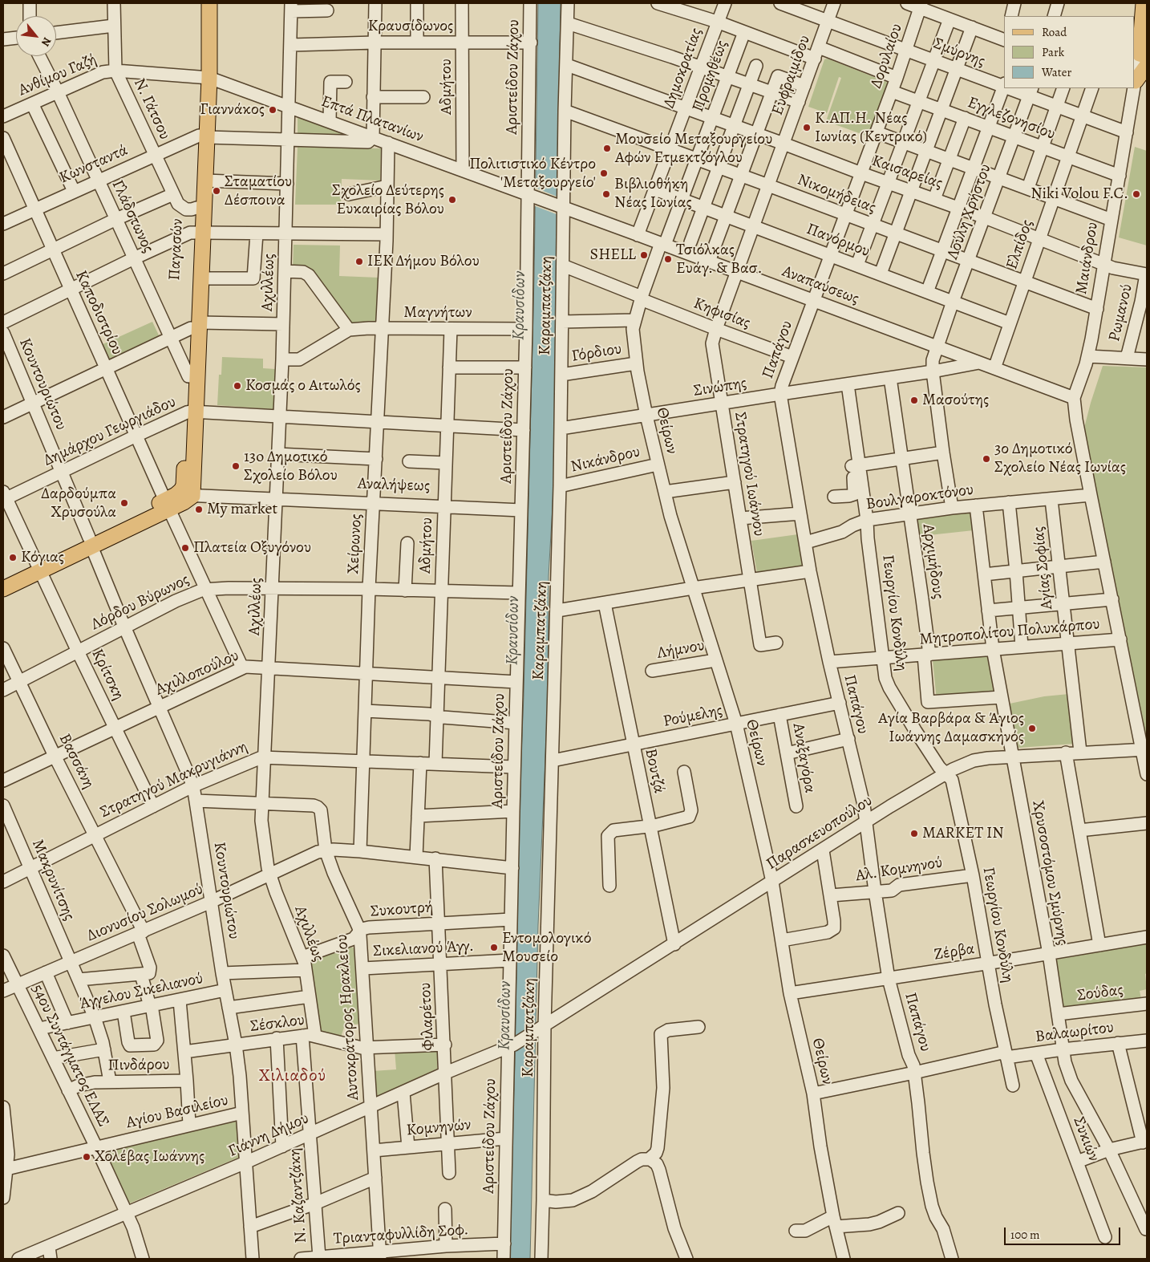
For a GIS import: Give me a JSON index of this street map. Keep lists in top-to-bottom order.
{
  "streets": {
    "main road": ["Παγασών"],
    "street": [
      "Κραυσίδωνος",
      "Σμύρνης",
      "Δορυλαίου",
      "Δημοκρατίας",
      "Ανθίμου Γαζή",
      "Ευφραιμίδου",
      "Προμηθέως",
      "Αριστείδου Ζάχου",
      "Αδμήτου",
      "Ν. Γάτσου",
      "Εγγλεζονησίου",
      "Επτά Πλατανίων",
      "Κωνσταντά",
      "Καισαρείας",
      "Νικομήδειας",
      "Λούλη Χρήστου",
      "Γλάδστωνος",
      "Πανόρμου",
      "Ελπίδος",
      "Μαιάνδρου",
      "Αχιλλέως",
      "Αναπαύσεως",
      "Καραμπατζάκη",
      "Καποδιστρίου",
      "Μαγνήτων",
      "Ρωμανού",
      "Κηφισίας",
      "Παπάγου",
      "Γόρδιου",
      "Κουντουριώτου",
      "Σινώπης",
      "Θείρων",
      "Δημάρχου Γεωργιάδου",
      "Νικάνδρου",
      "Στρατηγού Ιωάννου",
      "Αναλήψεως",
      "Βουλγαροκτόνου",
      "Χείρωνος",
      "Αρχιμήδους",
      "Αγίας Σοφίας",
      "Λόρδου Βύρωνος",
      "Γεωργίου Κονδύλη",
      "Μητροπολίτου Πολυκάρπου",
      "Λήμνου",
      "Αχιλλοπούλου",
      "Κρίτσκη",
      "Ρούμελης",
      "Αναξαγόρα",
      "Βασσάνη",
      "Βουτζά",
      "Στρατηγού Μακρυγιάννη",
      "Παρασκευοπούλου",
      "Αλ. Κομνηνού",
      "Χρυσοστόμου Σμύρνης",
      "Μακρυνίτσης",
      "Συκουτρή",
      "Διονυσίου Σολωμού",
      "Σικελιανού Άγγ.",
      "Ζέρβα",
      "Άγγελου Σικελιανού",
      "Σούδας",
      "Φιλαρέτου",
      "Αυτοκράτορος Ηρακλείου",
      "Σέσκλου",
      "Βαλαωρίτου",
      "54ου Συντάγματος ΕΛΑΣ",
      "Πινδάρου",
      "Αγίου Βασιλείου",
      "Κομνηνών",
      "Γιάννη Δήμου",
      "Συκιών",
      "Ν. Καζαντζάκη",
      "Τριανταφυλλίδη Σοφ."
    ]
  },
  "crossings": [
    ["Κραυσίδωνος", "Αριστείδου Ζάχου"],
    ["Κραυσίδωνος", "Αδμήτου"],
    ["Κραυσίδωνος", "Αχιλλέως"],
    ["Σμύρνης", "Δορυλαίου"],
    ["Σμύρνης", "Ευφραιμίδου"],
    ["Σμύρνης", "Λούλη Χρήστου"],
    ["Σμύρνης", "Ελπίδος"],
    ["Σμύρνης", "Μαιάνδρου"],
    ["Δορυλαίου", "Εγγλεζονησίου"],
    ["Δορυλαίου", "Καισαρείας"],
    ["Δορυλαίου", "Νικομήδειας"],
    ["Δορυλαίου", "Πανόρμου"],
    ["Δορυλαίου", "Αναπαύσεως"],
    ["Δορυλαίου", "Παπάγου"],
    ["Δημοκρατίας", "Καισαρείας"],
    ["Δημοκρατίας", "Νικομήδειας"],
    ["Δημοκρατίας", "Πανόρμου"],
    ["Δημοκρατίας", "Αναπαύσεως"],
    ["Ανθίμου Γαζή", "Ν. Γάτσου"],
    ["Ανθίμου Γαζή", "Επτά Πλατανίων"],
    ["Ανθίμου Γαζή", "Γλάδστωνος"],
    ["Ανθίμου Γαζή", "Παγασών"],
    ["Ευφραιμίδου", "Καισαρείας"],
    ["Ευφραιμίδου", "Νικομήδειας"],
    ["Ευφραιμίδου", "Πανόρμου"],
    ["Ευφραιμίδου", "Αναπαύσεως"],
    ["Ευφραιμίδου", "Στρατηγού Ιωάννου"],
    ["Προμηθέως", "Καισαρείας"],
    ["Προμηθέως", "Νικομήδειας"],
    ["Προμηθέως", "Πανόρμου"],
    ["Προμηθέως", "Αναπαύσεως"],
    ["Προμηθέως", "Θείρων"],
    ["Αριστείδου Ζάχου", "Επτά Πλατανίων"],
    ["Αριστείδου Ζάχου", "Αναπαύσεως"],
    ["Αριστείδου Ζάχου", "Μαγνήτων"],
    ["Αριστείδου Ζάχου", "Δημάρχου Γεωργιάδου"],
    ["Αριστείδου Ζάχου", "Αναλήψεως"],
    ["Αριστείδου Ζάχου", "Λόρδου Βύρωνος"],
    ["Αριστείδου Ζάχου", "Αχιλλοπούλου"],
    ["Αριστείδου Ζάχου", "Στρατηγού Μακρυγιάννη"],
    ["Αριστείδου Ζάχου", "Παρασκευοπούλου"],
    ["Αριστείδου Ζάχου", "Συκουτρή"],
    ["Αριστείδου Ζάχου", "Διονυσίου Σολωμού"],
    ["Αριστείδου Ζάχου", "Σικελιανού Άγγ."],
    ["Αριστείδου Ζάχου", "Κομνηνών"],
    ["Αριστείδου Ζάχου", "Γιάννη Δήμου"],
    ["Αριστείδου Ζάχου", "Τριανταφυλλίδη Σοφ."],
    ["Αδμήτου", "Επτά Πλατανίων"],
    ["Αδμήτου", "Μαγνήτων"],
    ["Αδμήτου", "Δημάρχου Γεωργιάδου"],
    ["Αδμήτου", "Αναλήψεως"],
    ["Αδμήτου", "Λόρδου Βύρωνος"],
    ["Αδμήτου", "Αχιλλοπούλου"],
    ["Αδμήτου", "Στρατηγού Μακρυγιάννη"],
    ["Ν. Γάτσου", "Κωνσταντά"],
    ["Ν. Γάτσου", "Παγασών"],
    ["Εγγλεζονησίου", "Λούλη Χρήστου"],
    ["Εγγλεζονησίου", "Ελπίδος"],
    ["Εγγλεζονησίου", "Μαιάνδρου"],
    ["Επτά Πλατανίων", "Κωνσταντά"],
    ["Επτά Πλατανίων", "Παγασών"],
    ["Επτά Πλατανίων", "Αχιλλέως"],
    ["Επτά Πλατανίων", "Αναπαύσεως"],
    ["Επτά Πλατανίων", "Χείρωνος"],
    ["Κωνσταντά", "Γλάδστωνος"],
    ["Κωνσταντά", "Παγασών"],
    ["Κωνσταντά", "Αχιλλέως"],
    ["Κωνσταντά", "Καποδιστρίου"],
    ["Καισαρείας", "Λούλη Χρήστου"],
    ["Καισαρείας", "Ελπίδος"],
    ["Καισαρείας", "Μαιάνδρου"],
    ["Καισαρείας", "Καραμπατζάκη"],
    ["Καισαρείας", "Ρωμανού"],
    ["Νικομήδειας", "Λούλη Χρήστου"],
    ["Νικομήδειας", "Ελπίδος"],
    ["Νικομήδειας", "Μαιάνδρου"],
    ["Νικομήδειας", "Καραμπατζάκη"],
    ["Λούλη Χρήστου", "Πανόρμου"],
    ["Λούλη Χρήστου", "Αναπαύσεως"],
    ["Γλάδστωνος", "Παγασών"],
    ["Πανόρμου", "Ελπίδος"],
    ["Ελπίδος", "Αναπαύσεως"],
    ["Παγασών", "Καποδιστρίου"],
    ["Παγασών", "Δημάρχου Γεωργιάδου"],
    ["Παγασών", "Αναλήψεως"],
    ["Μαιάνδρου", "Αναπαύσεως"],
    ["Αχιλλέως", "Δημάρχου Γεωργιάδου"],
    ["Αχιλλέως", "Αναλήψεως"],
    ["Αχιλλέως", "Λόρδου Βύρωνος"],
    ["Αχιλλέως", "Αχιλλοπούλου"],
    ["Αχιλλέως", "Στρατηγού Μακρυγιάννη"],
    ["Αχιλλέως", "Συκουτρή"],
    ["Αχιλλέως", "Διονυσίου Σολωμού"],
    ["Αχιλλέως", "Άγγελου Σικελιανού"],
    ["Αχιλλέως", "Αυτοκράτορος Ηρακλείου"],
    ["Αχιλλέως", "Σέσκλου"],
    ["Αναπαύσεως", "Καραμπατζάκη"],
    ["Αναπαύσεως", "Παπάγου"],
    ["Αναπαύσεως", "Σινώπης"],
    ["Αναπαύσεως", "Θείρων"],
    ["Αναπαύσεως", "Στρατηγού Ιωάννου"],
    ["Καραμπατζάκη", "Κηφισίας"],
    ["Καραμπατζάκη", "Γόρδιου"],
    ["Καραμπατζάκη", "Σινώπης"],
    ["Καραμπατζάκη", "Νικάνδρου"],
    ["Καραμπατζάκη", "Ρούμελης"],
    ["Καραμπατζάκη", "Παρασκευοπούλου"],
    ["Καποδιστρίου", "Δημάρχου Γεωργιάδου"],
    ["Καποδιστρίου", "Λόρδου Βύρωνος"],
    ["Καποδιστρίου", "Αχιλλοπούλου"],
    ["Μαγνήτων", "Χείρωνος"],
    ["Κηφισίας", "Παπάγου"],
    ["Κηφισίας", "Θείρων"],
    ["Κηφισίας", "Στρατηγού Ιωάννου"],
    ["Παπάγου", "Σινώπης"],
    ["Παπάγου", "Βουλγαροκτόνου"],
    ["Παπάγου", "Μητροπολίτου Πολυκάρπου"],
    ["Παπάγου", "Ρούμελης"],
    ["Παπάγου", "Παρασκευοπούλου"],
    ["Παπάγου", "Αλ. Κομνηνού"],
    ["Παπάγου", "Ζέρβα"],
    ["Παπάγου", "Βαλαωρίτου"],
    ["Γόρδιου", "Θείρων"],
    ["Κουντουριώτου", "Δημάρχου Γεωργιάδου"],
    ["Κουντουριώτου", "Λόρδου Βύρωνος"],
    ["Κουντουριώτου", "Αχιλλοπούλου"],
    ["Κουντουριώτου", "Στρατηγού Μακρυγιάννη"],
    ["Κουντουριώτου", "Διονυσίου Σολωμού"],
    ["Κουντουριώτου", "Άγγελου Σικελιανού"],
    ["Κουντουριώτου", "Αυτοκράτορος Ηρακλείου"],
    ["Κουντουριώτου", "Σέσκλου"],
    ["Κουντουριώτου", "Αγίου Βασιλείου"],
    ["Κουντουριώτου", "Γιάννη Δήμου"],
    ["Σινώπης", "Θείρων"],
    ["Σινώπης", "Στρατηγού Ιωάννου"],
    ["Σινώπης", "Αρχιμήδους"],
    ["Σινώπης", "Γεωργίου Κονδύλη"],
    ["Θείρων", "Νικάνδρου"],
    ["Θείρων", "Λήμνου"],
    ["Θείρων", "Ρούμελης"],
    ["Θείρων", "Παρασκευοπούλου"],
    ["Θείρων", "Ζέρβα"],
    ["Θείρων", "Βαλαωρίτου"],
    ["Δημάρχου Γεωργιάδου", "Χείρωνος"],
    ["Δημάρχου Γεωργιάδου", "Κρίτσκη"],
    ["Αναλήψεως", "Χείρωνος"],
    ["Βουλγαροκτόνου", "Αρχιμήδους"],
    ["Βουλγαροκτόνου", "Αγίας Σοφίας"],
    ["Βουλγαροκτόνου", "Γεωργίου Κονδύλη"],
    ["Βουλγαροκτόνου", "Χρυσοστόμου Σμύρνης"],
    ["Χείρωνος", "Λόρδου Βύρωνος"],
    ["Χείρωνος", "Αχιλλοπούλου"],
    ["Χείρωνος", "Στρατηγού Μακρυγιάννη"],
    ["Χείρωνος", "Διονυσίου Σολωμού"],
    ["Αρχιμήδους", "Μητροπολίτου Πολυκάρπου"],
    ["Αρχιμήδους", "Χρυσοστόμου Σμύρνης"],
    ["Αγίας Σοφίας", "Μητροπολίτου Πολυκάρπου"],
    ["Αγίας Σοφίας", "Παρασκευοπούλου"],
    ["Λόρδου Βύρωνος", "Κρίτσκη"],
    ["Λόρδου Βύρωνος", "Βασσάνη"],
    ["Γεωργίου Κονδύλη", "Μητροπολίτου Πολυκάρπου"],
    ["Γεωργίου Κονδύλη", "Παρασκευοπούλου"],
    ["Γεωργίου Κονδύλη", "Αλ. Κομνηνού"],
    ["Γεωργίου Κονδύλη", "Ζέρβα"],
    ["Γεωργίου Κονδύλη", "Βαλαωρίτου"],
    ["Μητροπολίτου Πολυκάρπου", "Χρυσοστόμου Σμύρνης"],
    ["Αχιλλοπούλου", "Κρίτσκη"],
    ["Αχιλλοπούλου", "Βασσάνη"],
    ["Κρίτσκη", "Στρατηγού Μακρυγιάννη"],
    ["Ρούμελης", "Αναξαγόρα"],
    ["Ρούμελης", "Βουτζά"],
    ["Βασσάνη", "Στρατηγού Μακρυγιάννη"],
    ["Βασσάνη", "Διονυσίου Σολωμού"],
    ["Βουτζά", "Παρασκευοπούλου"],
    ["Στρατηγού Μακρυγιάννη", "Μακρυνίτσης"],
    ["Παρασκευοπούλου", "Χρυσοστόμου Σμύρνης"],
    ["Παρασκευοπούλου", "Γιάννη Δήμου"],
    ["Χρυσοστόμου Σμύρνης", "Ζέρβα"],
    ["Χρυσοστόμου Σμύρνης", "Σούδας"],
    ["Χρυσοστόμου Σμύρνης", "Βαλαωρίτου"],
    ["Μακρυνίτσης", "Διονυσίου Σολωμού"],
    ["Μακρυνίτσης", "Άγγελου Σικελιανού"],
    ["Μακρυνίτσης", "Πινδάρου"],
    ["Συκουτρή", "Φιλαρέτου"],
    ["Συκουτρή", "Αυτοκράτορος Ηρακλείου"],
    ["Διονυσίου Σολωμού", "Φιλαρέτου"],
    ["Διονυσίου Σολωμού", "Αυτοκράτορος Ηρακλείου"],
    ["Διονυσίου Σολωμού", "54ου Συντάγματος ΕΛΑΣ"],
    ["Σικελιανού Άγγ.", "Φιλαρέτου"],
    ["Σικελιανού Άγγ.", "Αυτοκράτορος Ηρακλείου"],
    ["Άγγελου Σικελιανού", "54ου Συντάγματος ΕΛΑΣ"],
    ["Φιλαρέτου", "Σέσκλου"],
    ["Φιλαρέτου", "Κομνηνών"],
    ["Φιλαρέτου", "Γιάννη Δήμου"],
    ["Αυτοκράτορος Ηρακλείου", "Σέσκλου"],
    ["Αυτοκράτορος Ηρακλείου", "Κομνηνών"],
    ["Αυτοκράτορος Ηρακλείου", "Γιάννη Δήμου"],
    ["Αυτοκράτορος Ηρακλείου", "Τριανταφυλλίδη Σοφ."],
    ["Σέσκλου", "Ν. Καζαντζάκη"],
    ["Βαλαωρίτου", "Συκιών"],
    ["54ου Συντάγματος ΕΛΑΣ", "Πινδάρου"],
    ["54ου Συντάγματος ΕΛΑΣ", "Αγίου Βασιλείου"],
    ["54ου Συντάγματος ΕΛΑΣ", "Γιάννη Δήμου"],
    ["Γιάννη Δήμου", "Ν. Καζαντζάκη"],
    ["Ν. Καζαντζάκη", "Τριανταφυλλίδη Σοφ."]
  ],
  "districts": ["Χιλιαδού"],
  "water": ["Κραυσίδων"],
  "places": [
    "Γιαννάκος",
    "Κ.ΑΠ.Η. Νέας Ιωνίας (Κεντρικό)",
    "Μουσείο Μεταξουργείου Αφών Ετμεκτζόγλου",
    "Πολιτιστικό Κέντρο 'Μεταξουργείο'",
    "Σταματίου Δέσποινα",
    "Βιβλιοθήκη Νέας Ιωνίας",
    "Niki Volou F.C.",
    "Σχολείο Δεύτερης Ευκαιρίας Βόλου",
    "SHELL",
    "Τσιόλκας Ευάγ. & Βασ.",
    "ΙΕΚ Δήμου Βόλου",
    "Κοσμάς ο Αιτωλός",
    "Μασούτης",
    "3ο Δημοτικό Σχολείο Νέας Ιωνίας",
    "13o Δημοτικό Σχολείο Βόλου",
    "Δαρδούμπα Χρυσούλα",
    "My market",
    "Πλατεία Οξυγόνου",
    "Κόγιας",
    "Αγία Βαρβάρα & Άγιος Ιωάννης Δαμασκηνός",
    "MARKET IN",
    "Εντομολογικό Mουσείο",
    "Χολέβας Ιωάννης"
  ],
  "legend": ["Road", "Park", "Water"],
  "scale_bar": "100 m",
  "north": "bottom right"
}
